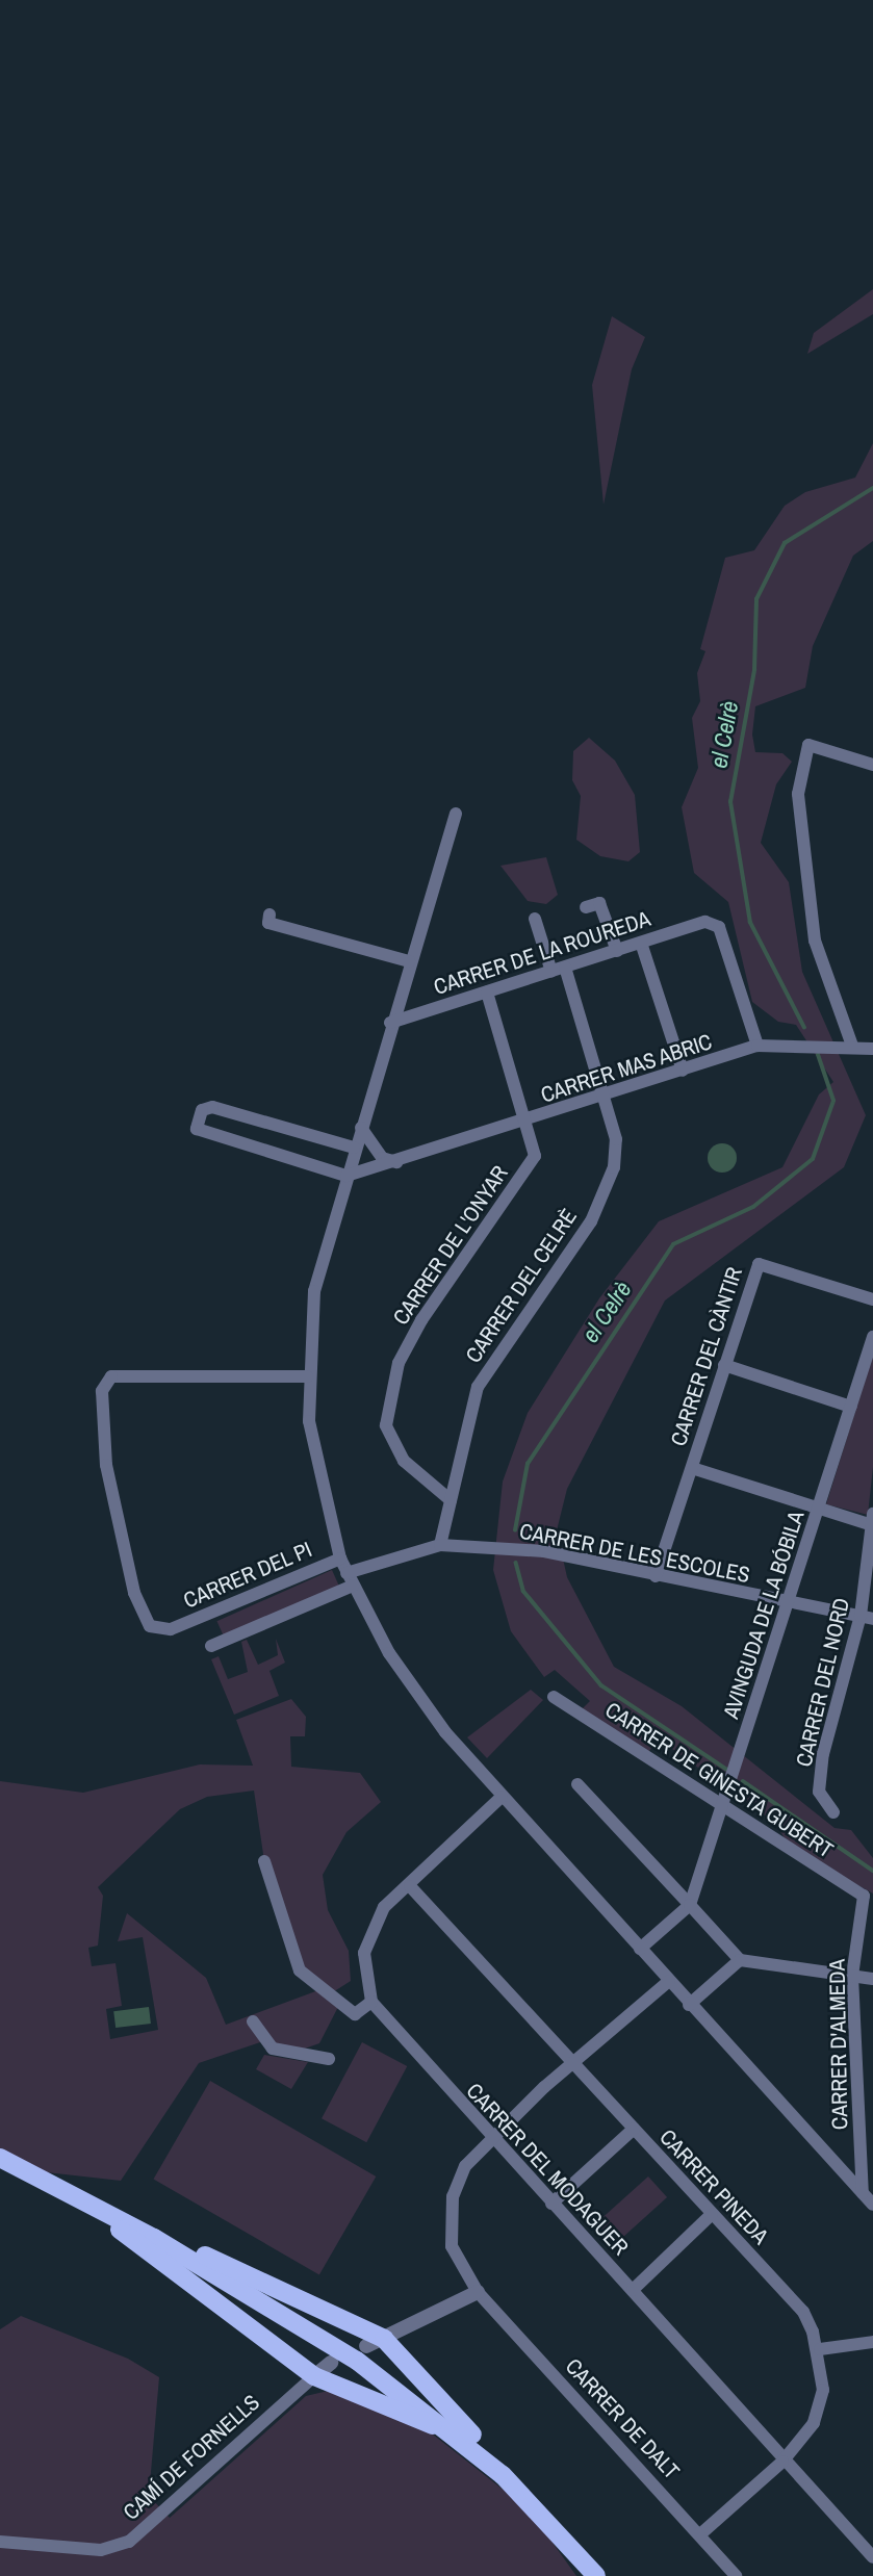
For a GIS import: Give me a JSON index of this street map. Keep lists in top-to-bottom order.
{
  "streets": {
    "street": [
      "CARRER DE LA ROUREDA",
      "CARRER MAS ABRIC",
      "CARRER DE L'ONYAR",
      "CARRER DEL CELRÈ",
      "CARRER DEL CÀNTIR",
      "CARRER DE LES ESCOLES",
      "CARRER DEL PI",
      "AVINGUDA DE LA BÓBILA",
      "CARRER DEL NORD",
      "CARRER DE GINESTA GUBERT",
      "CARRER D'ALMEDA",
      "CARRER DEL MODAGUER",
      "CARRER PINEDA",
      "CARRER DE DALT",
      "CAMÍ DE FORNELLS"
    ]
  },
  "crossings": [
    ["CARRER DE LA ROUREDA", "CARRER MAS ABRIC"],
    ["CARRER DE LA ROUREDA", "CARRER DE L'ONYAR"],
    ["CARRER DE LA ROUREDA", "CARRER DEL CELRÈ"],
    ["CARRER MAS ABRIC", "CARRER DE L'ONYAR"],
    ["CARRER MAS ABRIC", "CARRER DEL CELRÈ"],
    ["CARRER DE L'ONYAR", "CARRER DEL CELRÈ"],
    ["CARRER DEL CELRÈ", "CARRER DE LES ESCOLES"],
    ["CARRER DEL CÀNTIR", "CARRER DE LES ESCOLES"],
    ["CARRER DE LES ESCOLES", "AVINGUDA DE LA BÓBILA"],
    ["CARRER DE LES ESCOLES", "CARRER DEL NORD"],
    ["AVINGUDA DE LA BÓBILA", "CARRER DE GINESTA GUBERT"],
    ["CARRER DE GINESTA GUBERT", "CARRER D'ALMEDA"],
    ["CARRER DEL MODAGUER", "CARRER PINEDA"],
    ["CARRER DEL MODAGUER", "CARRER DE DALT"],
    ["CARRER PINEDA", "CARRER DE DALT"]
  ],
  "water": ["el Celrè"]
}
